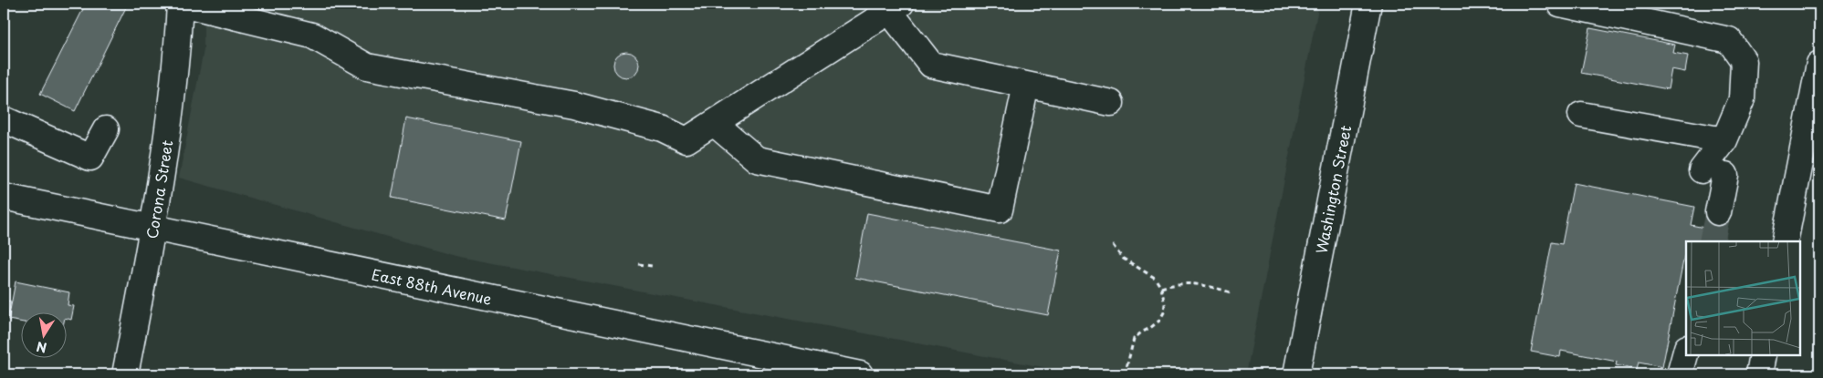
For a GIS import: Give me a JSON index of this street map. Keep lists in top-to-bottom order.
{
  "streets": {
    "main road": ["Corona Street", "Washington Street", "East 88th Avenue"]
  },
  "crossings": [
    ["Corona Street", "East 88th Avenue"]
  ],
  "north": "bottom"
}
